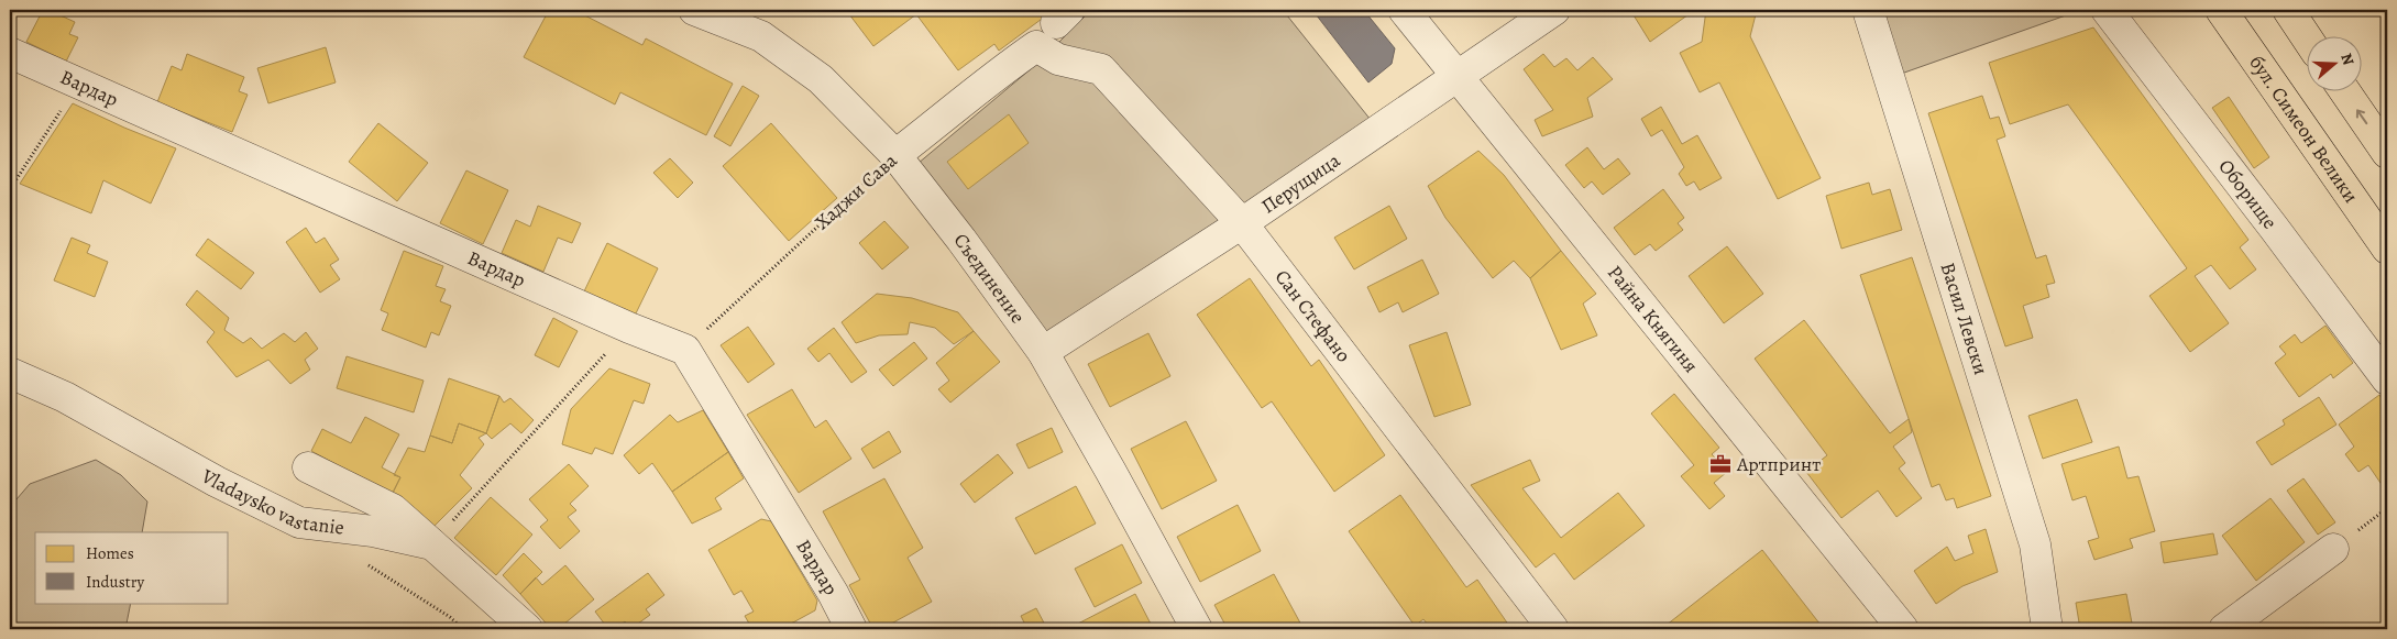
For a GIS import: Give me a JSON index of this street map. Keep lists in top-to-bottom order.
{
  "streets": {
    "main road": ["бул. Симеон Велики"],
    "street": [
      "Вардар",
      "Перущица",
      "Хаджи Сава",
      "Оборище",
      "Съединение",
      "Сан Стефано",
      "Васил Левски",
      "Райна Княгиня",
      "Vladaysko vastanie"
    ]
  },
  "crossings": [
    ["Вардар", "Хаджи Сава"],
    ["Перущица", "Съединение"],
    ["Перущица", "Сан Стефано"],
    ["Перущица", "Райна Княгиня"],
    ["Хаджи Сава", "Съединение"],
    ["Хаджи Сава", "Сан Стефано"]
  ],
  "places": {
    "office": ["Артпринт"]
  },
  "legend": ["Homes", "Industry"],
  "north": "right"
}
